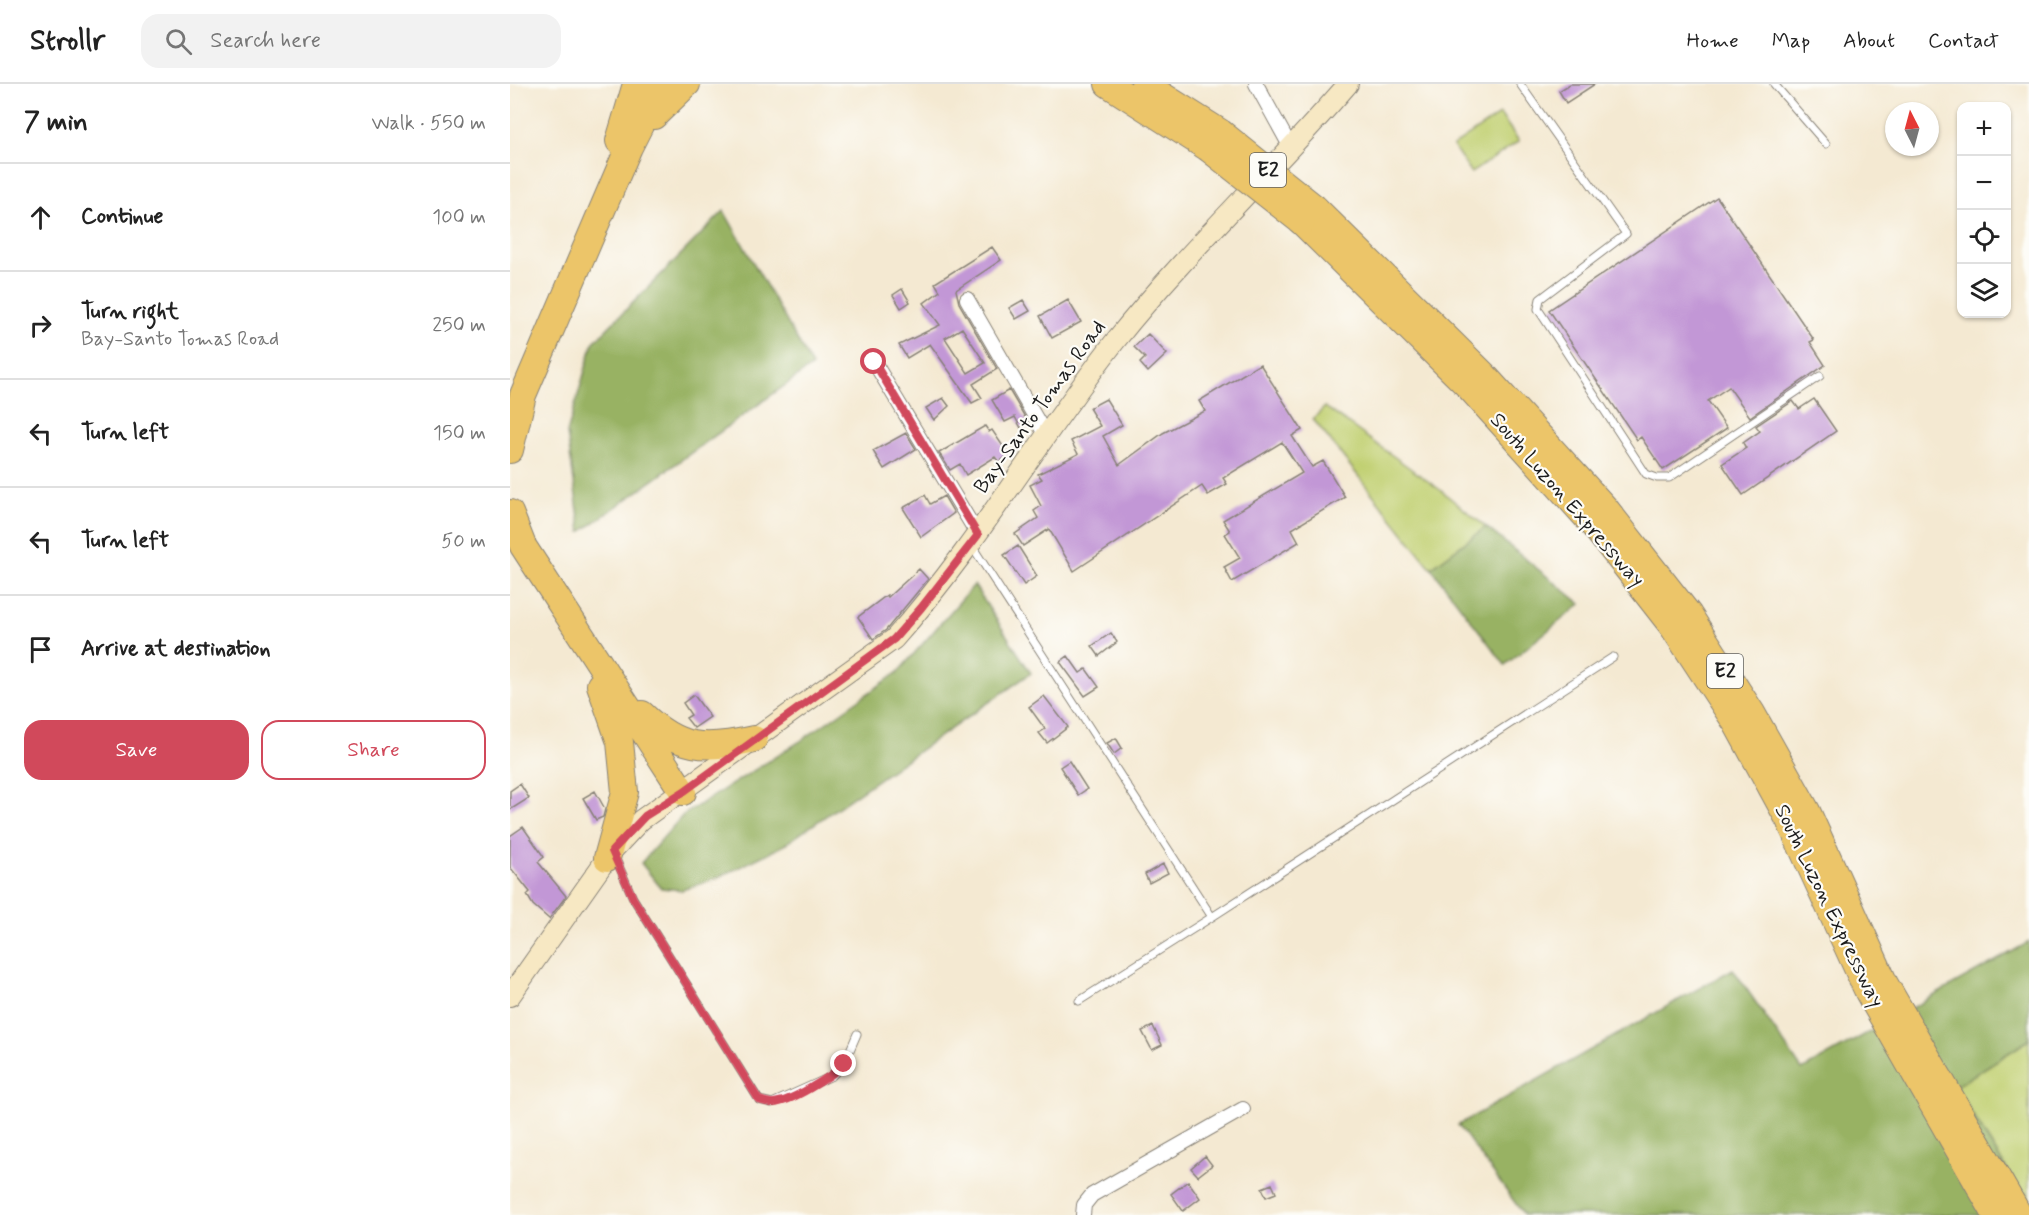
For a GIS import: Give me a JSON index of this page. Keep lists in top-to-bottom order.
{
  "streets": {
    "highway": ["E2", "South Luzon Expressway"],
    "main road": ["Bay-Santo Tomas Road"]
  },
  "north": "top",
  "page": {
    "header": "Strollr",
    "search": "Search here",
    "nav": [
      "Home",
      "Map",
      "About",
      "Contact"
    ],
    "heading": ["7 min", "Walk · 550 m"],
    "map_buttons": ["+", "−"],
    "list": [
      ["Continue", "100 m"],
      ["Turn right", "Bay-Santo Tomas Road", "250 m"],
      ["Turn left", "150 m"],
      ["Turn left", "50 m"],
      "Arrive at destination"
    ],
    "buttons": ["Save", "Share"]
  }
}
